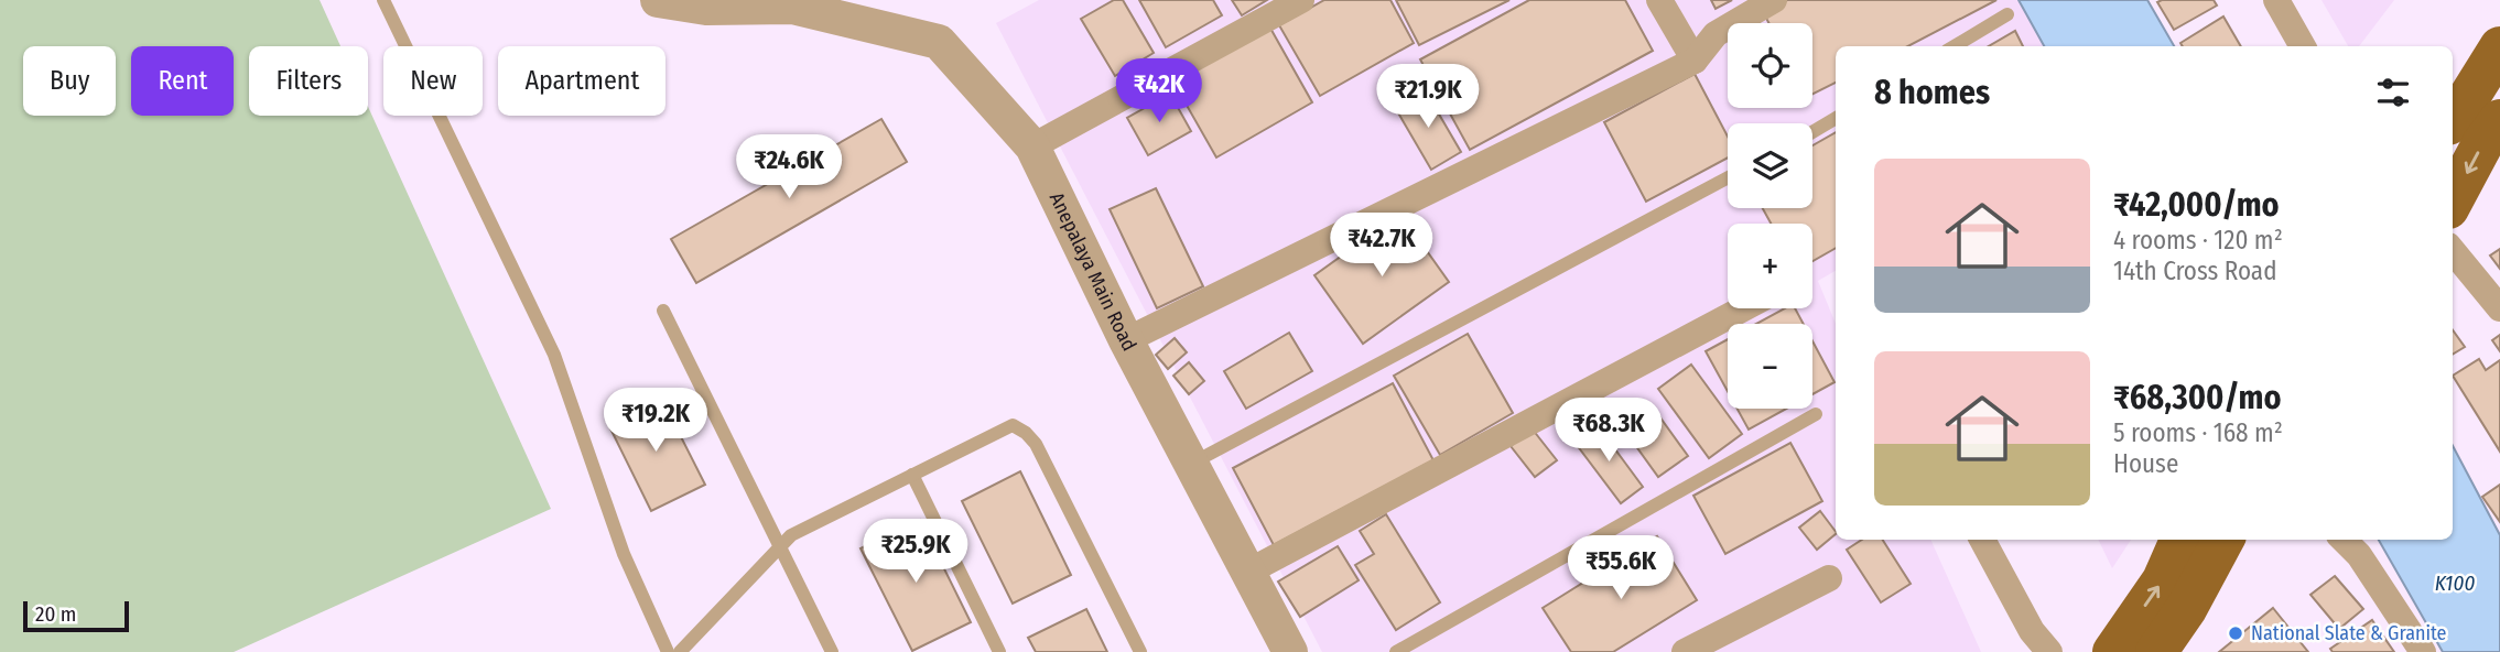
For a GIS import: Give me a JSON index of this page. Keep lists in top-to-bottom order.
{
  "streets": {
    "street": ["Anepalaya Main Road"]
  },
  "water": ["K100"],
  "places": ["National Slate & Granite"],
  "scale_bar": "20 m",
  "page": {
    "map_buttons": ["+", "−"],
    "chip": [
      "Buy",
      "Rent",
      "Filters",
      "New",
      "Apartment"
    ],
    "heading": "8 homes",
    "price": [
      "₹42K",
      "₹21.9K",
      "₹24.6K",
      "₹42.7K",
      "₹19.2K",
      "₹68.3K",
      "₹25.9K",
      "₹55.6K"
    ],
    "list": [
      {
        "name": "₹42,000/mo",
        "note": "4 rooms · 120 m² · 14th Cross Road"
      },
      {
        "name": "₹68,300/mo",
        "note": "5 rooms · 168 m² · House"
      }
    ],
    "scale": "20 m"
  }
}
